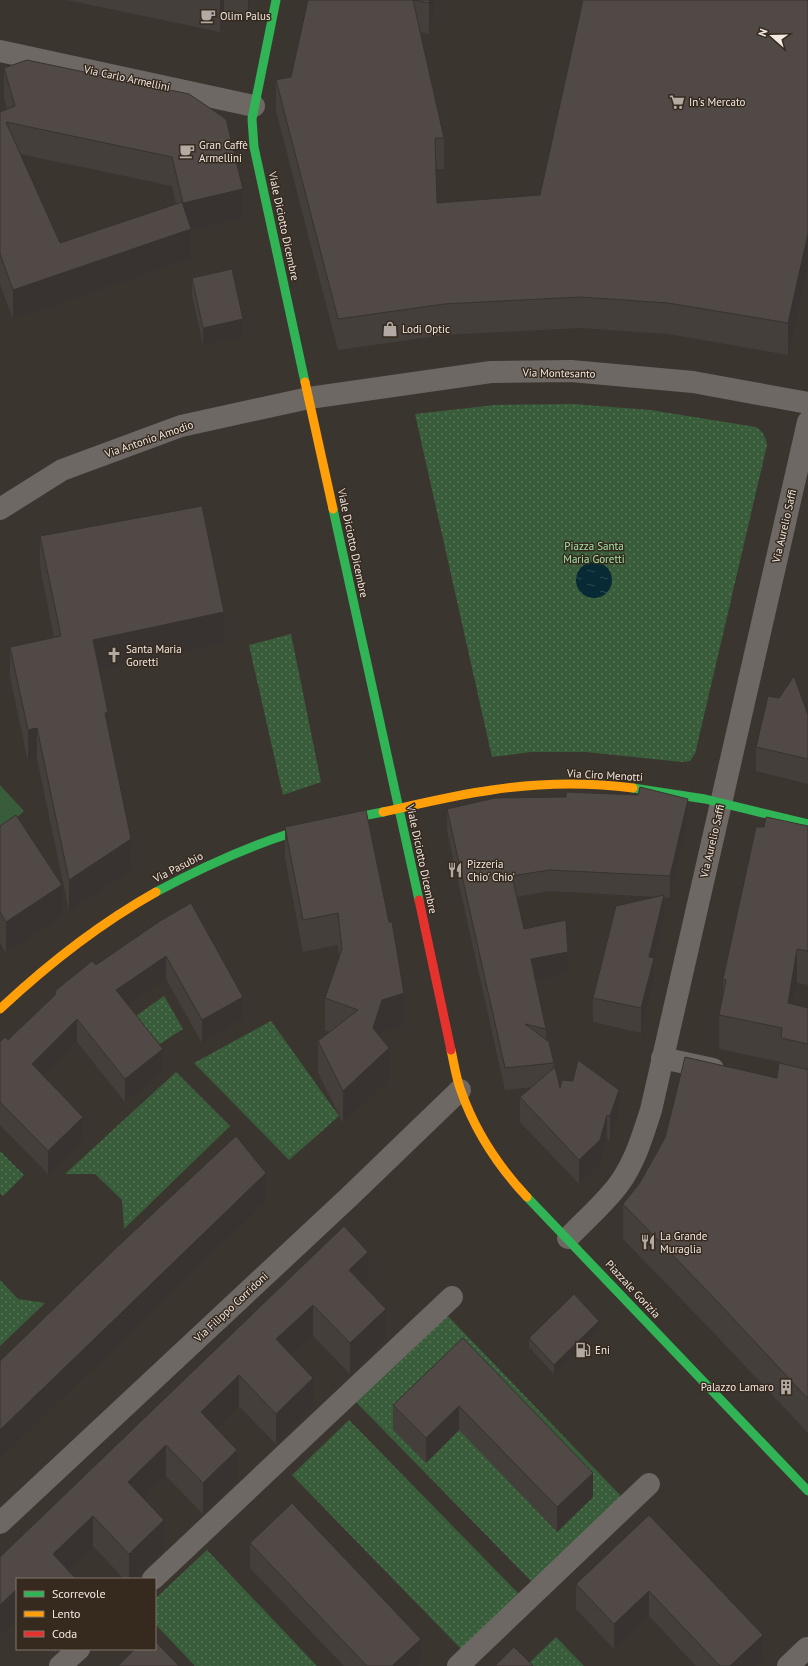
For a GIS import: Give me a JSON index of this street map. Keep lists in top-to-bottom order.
{
  "streets": {
    "main road": [
      "Viale Diciotto Dicembre",
      "Via Ciro Menotti",
      "Via Pasubio",
      "Piazzale Gorizia"
    ],
    "street": [
      "Via Carlo Armellini",
      "Via Montesanto",
      "Via Antonio Amodio",
      "Via Aurelio Saffi",
      "Via Filippo Corridoni"
    ]
  },
  "crossings": [
    ["Via Carlo Armellini", "Viale Diciotto Dicembre"],
    ["Viale Diciotto Dicembre", "Via Montesanto"],
    ["Viale Diciotto Dicembre", "Via Antonio Amodio"],
    ["Viale Diciotto Dicembre", "Via Ciro Menotti"],
    ["Viale Diciotto Dicembre", "Via Pasubio"],
    ["Viale Diciotto Dicembre", "Piazzale Gorizia"],
    ["Viale Diciotto Dicembre", "Via Filippo Corridoni"],
    ["Via Montesanto", "Via Antonio Amodio"],
    ["Via Aurelio Saffi", "Via Ciro Menotti"],
    ["Via Aurelio Saffi", "Piazzale Gorizia"],
    ["Via Ciro Menotti", "Via Pasubio"],
    ["Piazzale Gorizia", "Via Filippo Corridoni"]
  ],
  "parks": ["Piazza Santa Maria Goretti"],
  "places": {
    "cafe": ["Olim Palus", "Gran Caffè Armellini"],
    "supermarket": ["In's Mercato"],
    "shop": ["Lodi Optic"],
    "church": ["Santa Maria Goretti"],
    "restaurant": ["Pizzeria Chio' Chio'", "La Grande Muraglia"],
    "fuel station": ["Eni"],
    "building": ["Palazzo Lamaro"]
  },
  "legend": ["Scorrevole", "Lento", "Coda"],
  "north": "left"
}
